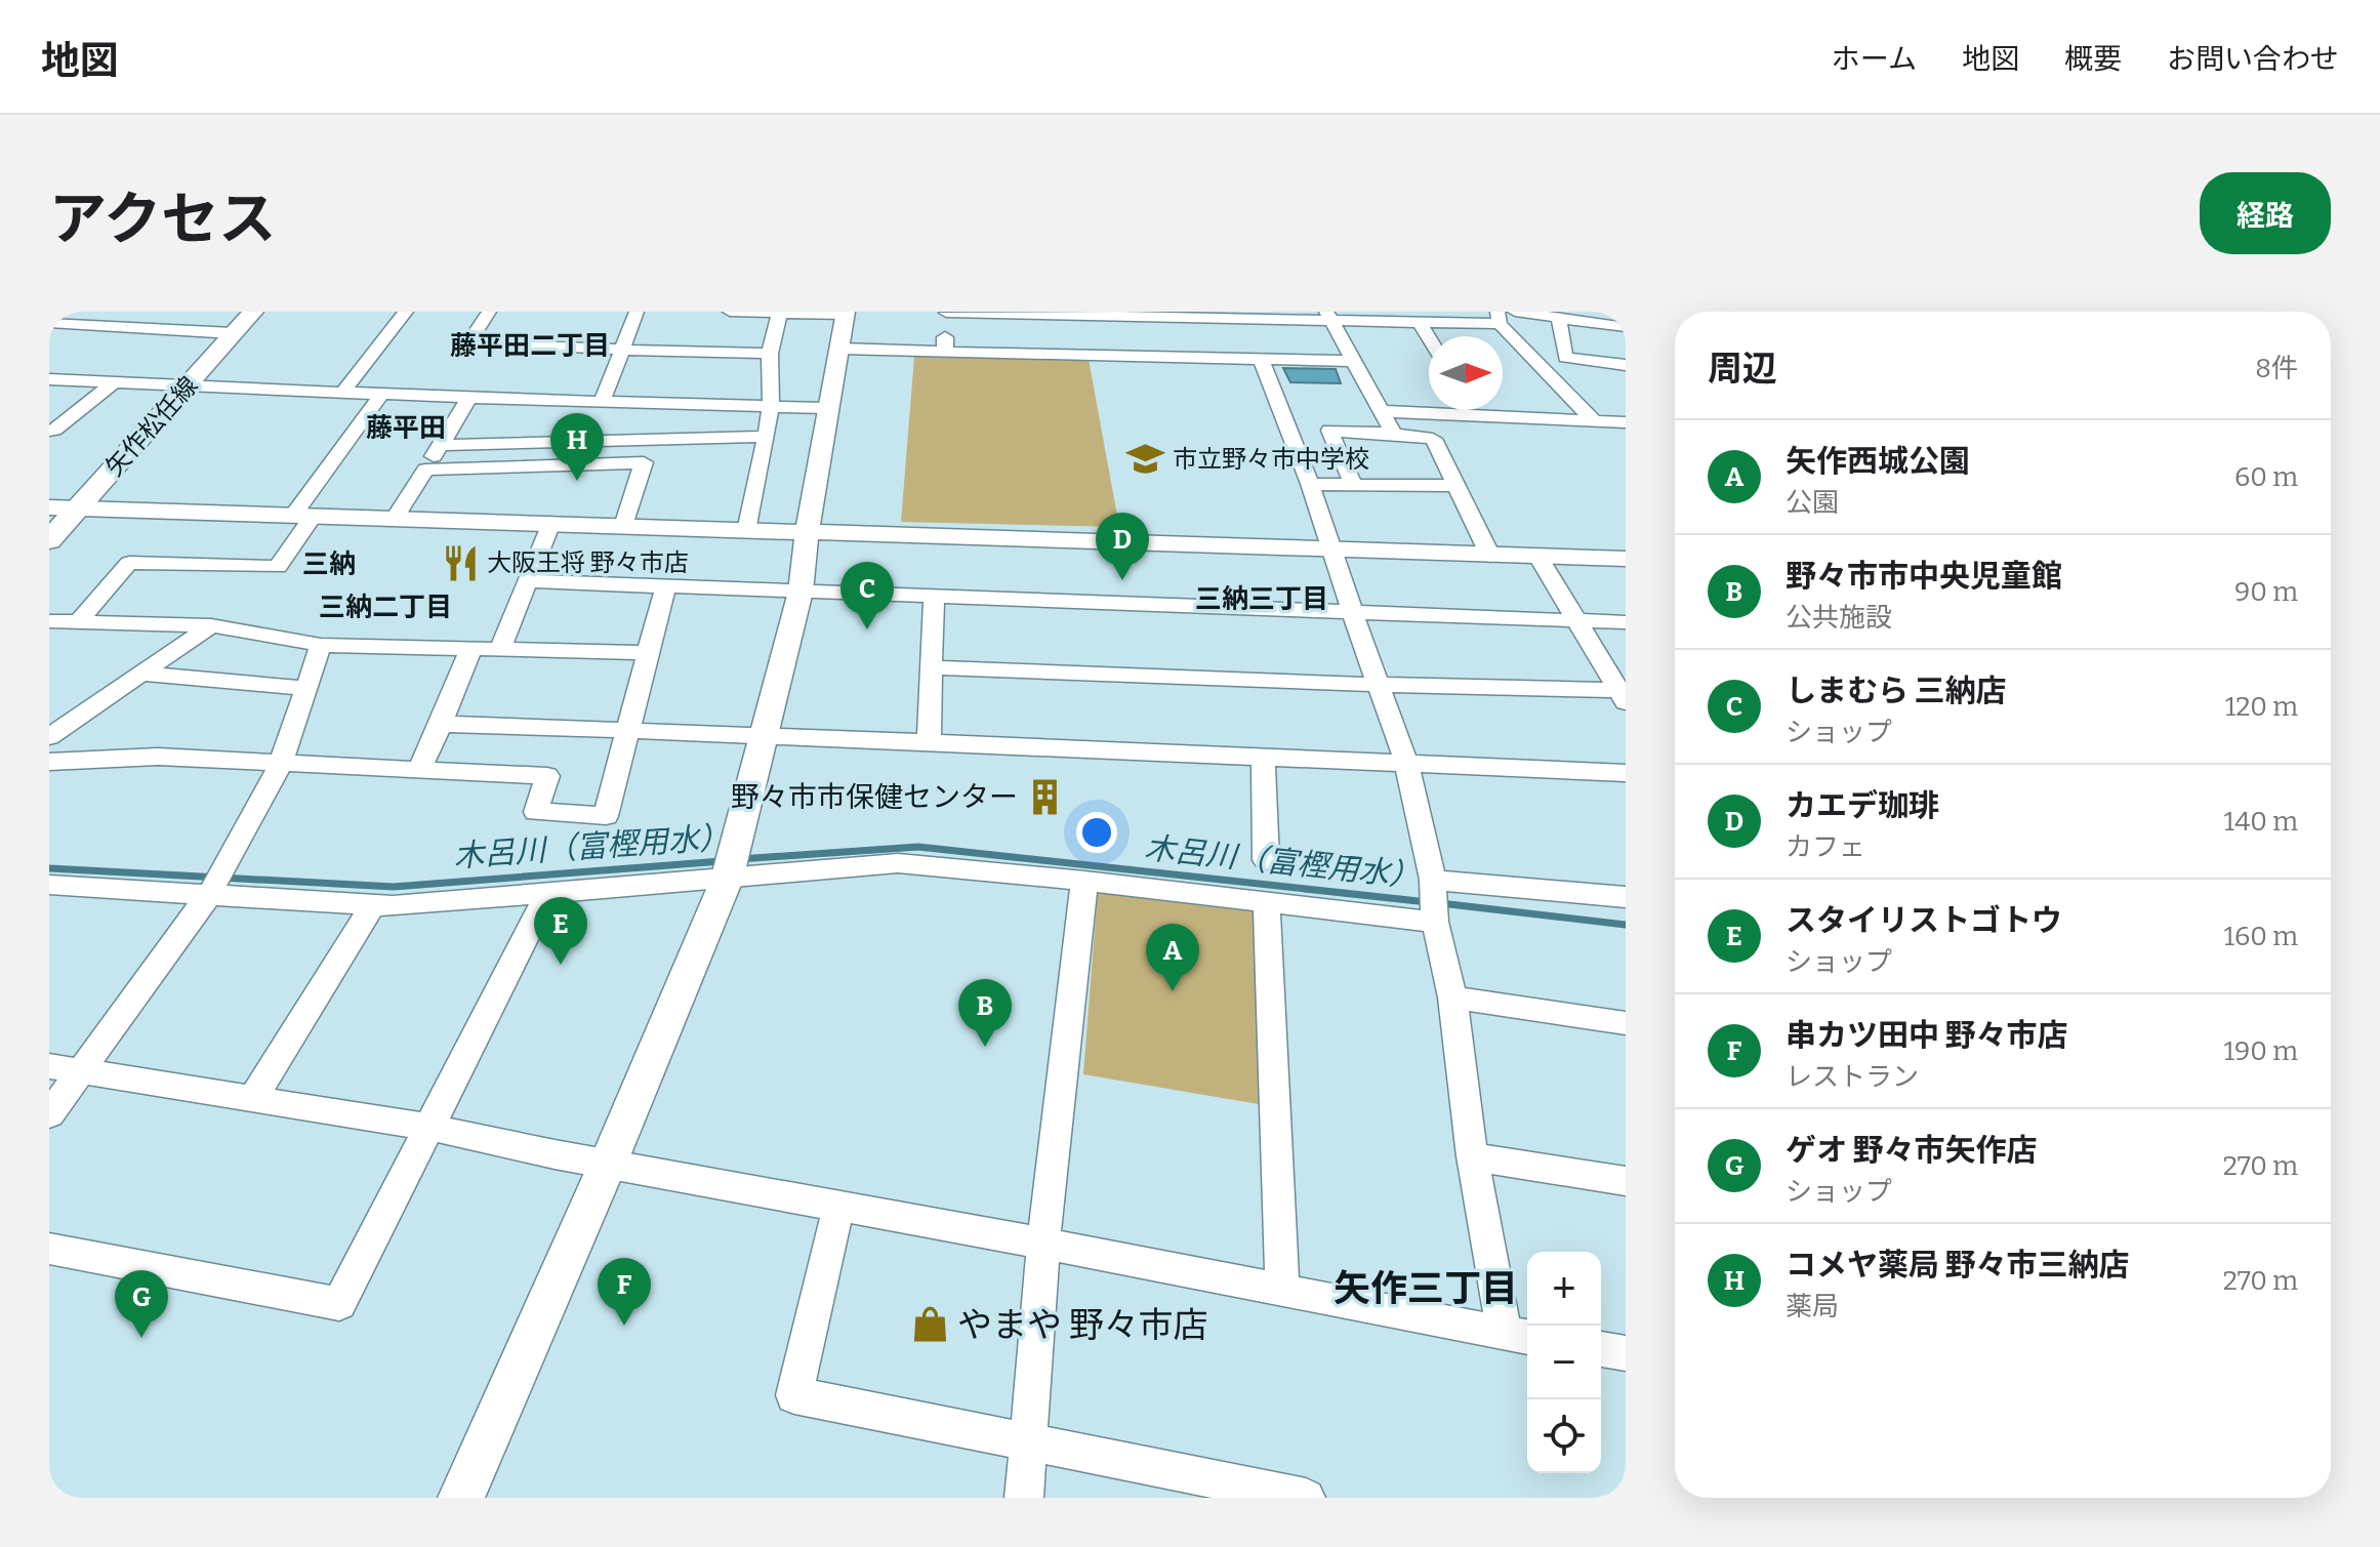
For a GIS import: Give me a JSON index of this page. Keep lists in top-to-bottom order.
{
  "streets": {
    "main road": ["矢作松任線"]
  },
  "districts": [
    "藤平田二丁目",
    "藤平田",
    "三納",
    "三納三丁目",
    "三納二丁目",
    "矢作三丁目"
  ],
  "water": ["木呂川（富樫用水）"],
  "places": {
    "school or university": ["市立野々市中学校"],
    "restaurant": ["大阪王将 野々市店"],
    "building": ["野々市市保健センター"],
    "shop": ["やまや 野々市店"]
  },
  "north": "right",
  "page": {
    "header": "地図",
    "nav": [
      "ホーム",
      "地図",
      "概要",
      "お問い合わせ"
    ],
    "title": "アクセス",
    "buttons": "経路",
    "heading": ["周辺", "8件"],
    "pins": [
      "H",
      "D",
      "C",
      "E",
      "A",
      "B",
      "F",
      "G"
    ],
    "list": [
      {
        "mark": "A",
        "name": "矢作西城公園",
        "note": "公園",
        "value": "60 m"
      },
      {
        "mark": "B",
        "name": "野々市市中央児童館",
        "note": "公共施設",
        "value": "90 m"
      },
      {
        "mark": "C",
        "name": "しまむら 三納店",
        "note": "ショップ",
        "value": "120 m"
      },
      {
        "mark": "D",
        "name": "カエデ珈琲",
        "note": "カフェ",
        "value": "140 m"
      },
      {
        "mark": "E",
        "name": "スタイリストゴトウ",
        "note": "ショップ",
        "value": "160 m"
      },
      {
        "mark": "F",
        "name": "串カツ田中 野々市店",
        "note": "レストラン",
        "value": "190 m"
      },
      {
        "mark": "G",
        "name": "ゲオ 野々市矢作店",
        "note": "ショップ",
        "value": "270 m"
      },
      {
        "mark": "H",
        "name": "コメヤ薬局 野々市三納店",
        "note": "薬局",
        "value": "270 m"
      }
    ],
    "map_buttons": ["+", "−"]
  }
}
